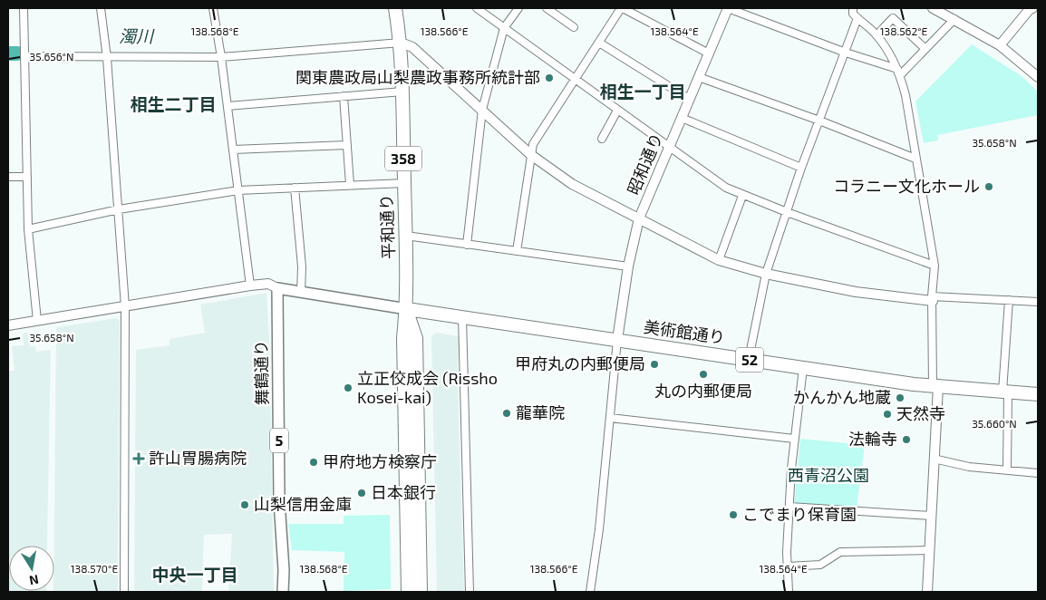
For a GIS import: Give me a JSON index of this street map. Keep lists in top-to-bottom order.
{
  "streets": {
    "highway": [
      "358",
      "平和通り",
      "美術館通り",
      "52"
    ],
    "main road": ["舞鶴通り", "5"],
    "street": ["昭和通り"]
  },
  "crossings": [
    ["昭和通り", "美術館通り"],
    ["平和通り", "美術館通り"]
  ],
  "districts": ["相生一丁目", "相生二丁目", "中央一丁目"],
  "water": ["濁川"],
  "parks": ["西青沼公園"],
  "places": {
    "other": [
      "関東農政局山梨農政事務所統計部",
      "コラニー文化ホール",
      "甲府丸の内郵便局",
      "丸の内郵便局",
      "立正佼成会 (Rissho Kosei-kai)",
      "かんかん地蔵",
      "龍華院",
      "天然寺",
      "法輪寺",
      "甲府地方検察庁",
      "日本銀行",
      "山梨信用金庫",
      "こでまり保育園"
    ],
    "health": ["許山胃腸病院"]
  },
  "north": "bottom",
  "coordinates": [
    "138.568°E",
    "138.566°E",
    "138.564°E",
    "138.562°E",
    "35.656°N",
    "35.658°N",
    "35.660°N",
    "138.570°E"
  ]
}
